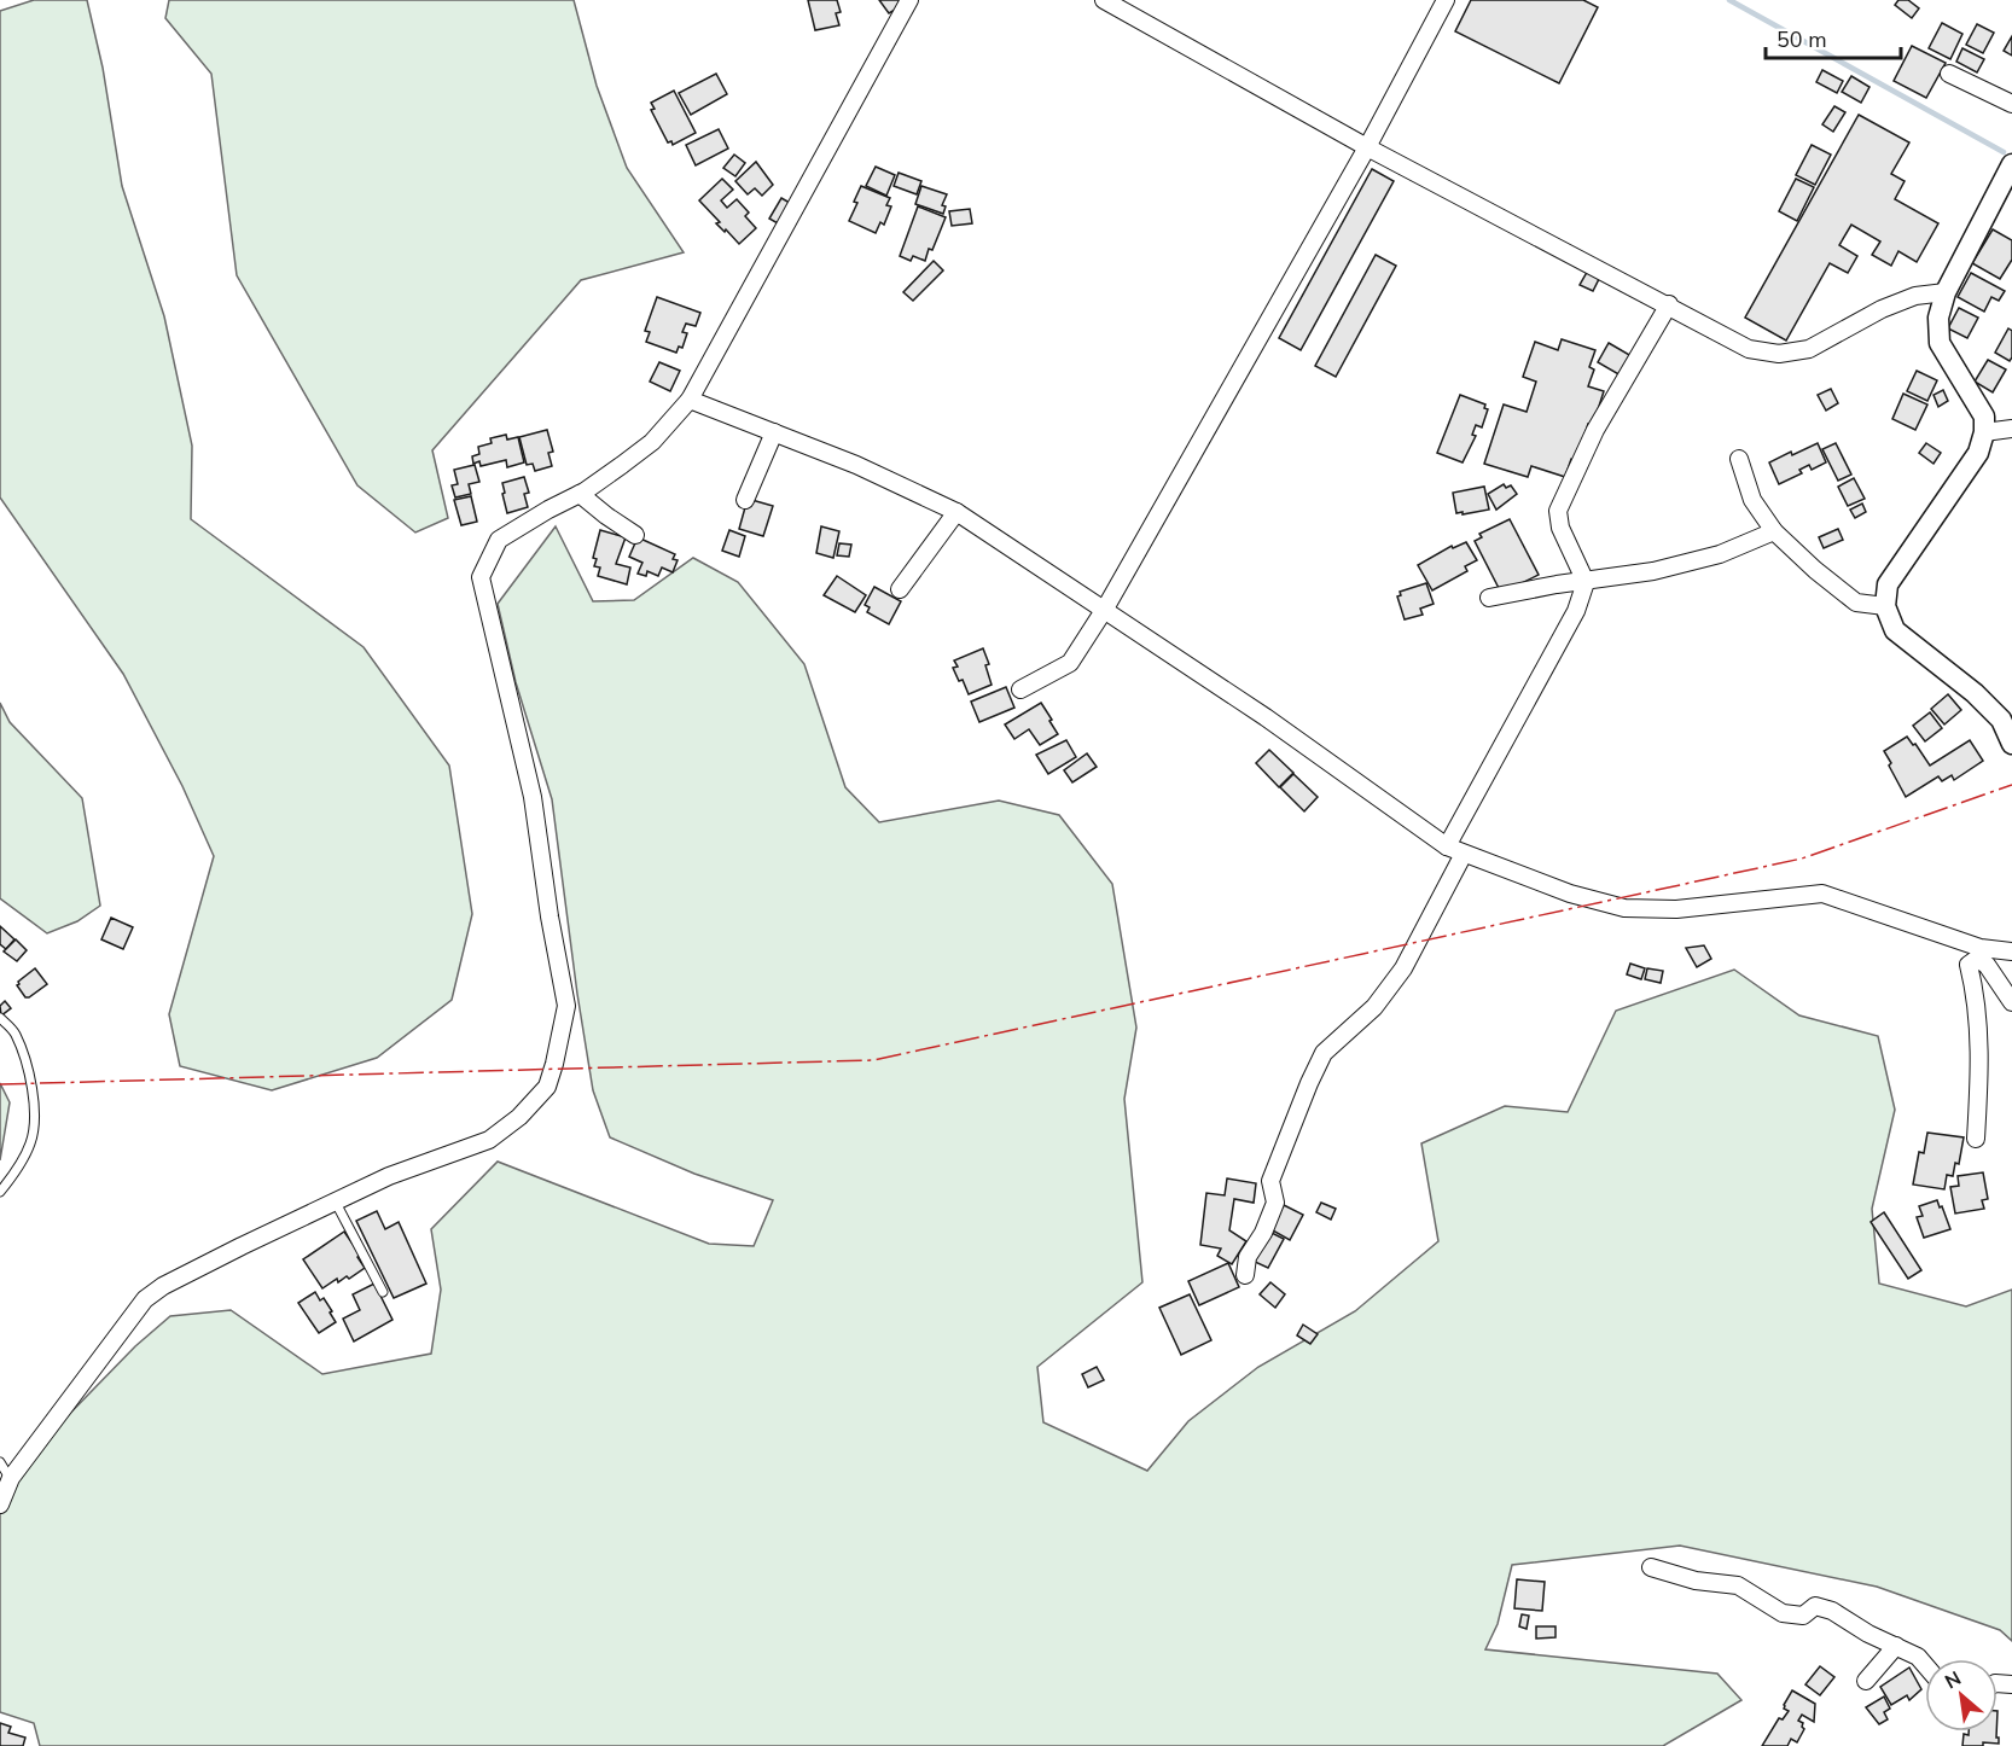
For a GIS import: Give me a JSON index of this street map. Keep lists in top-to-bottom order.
{
  "scale_bar": "50 m",
  "north": "top left"
}
